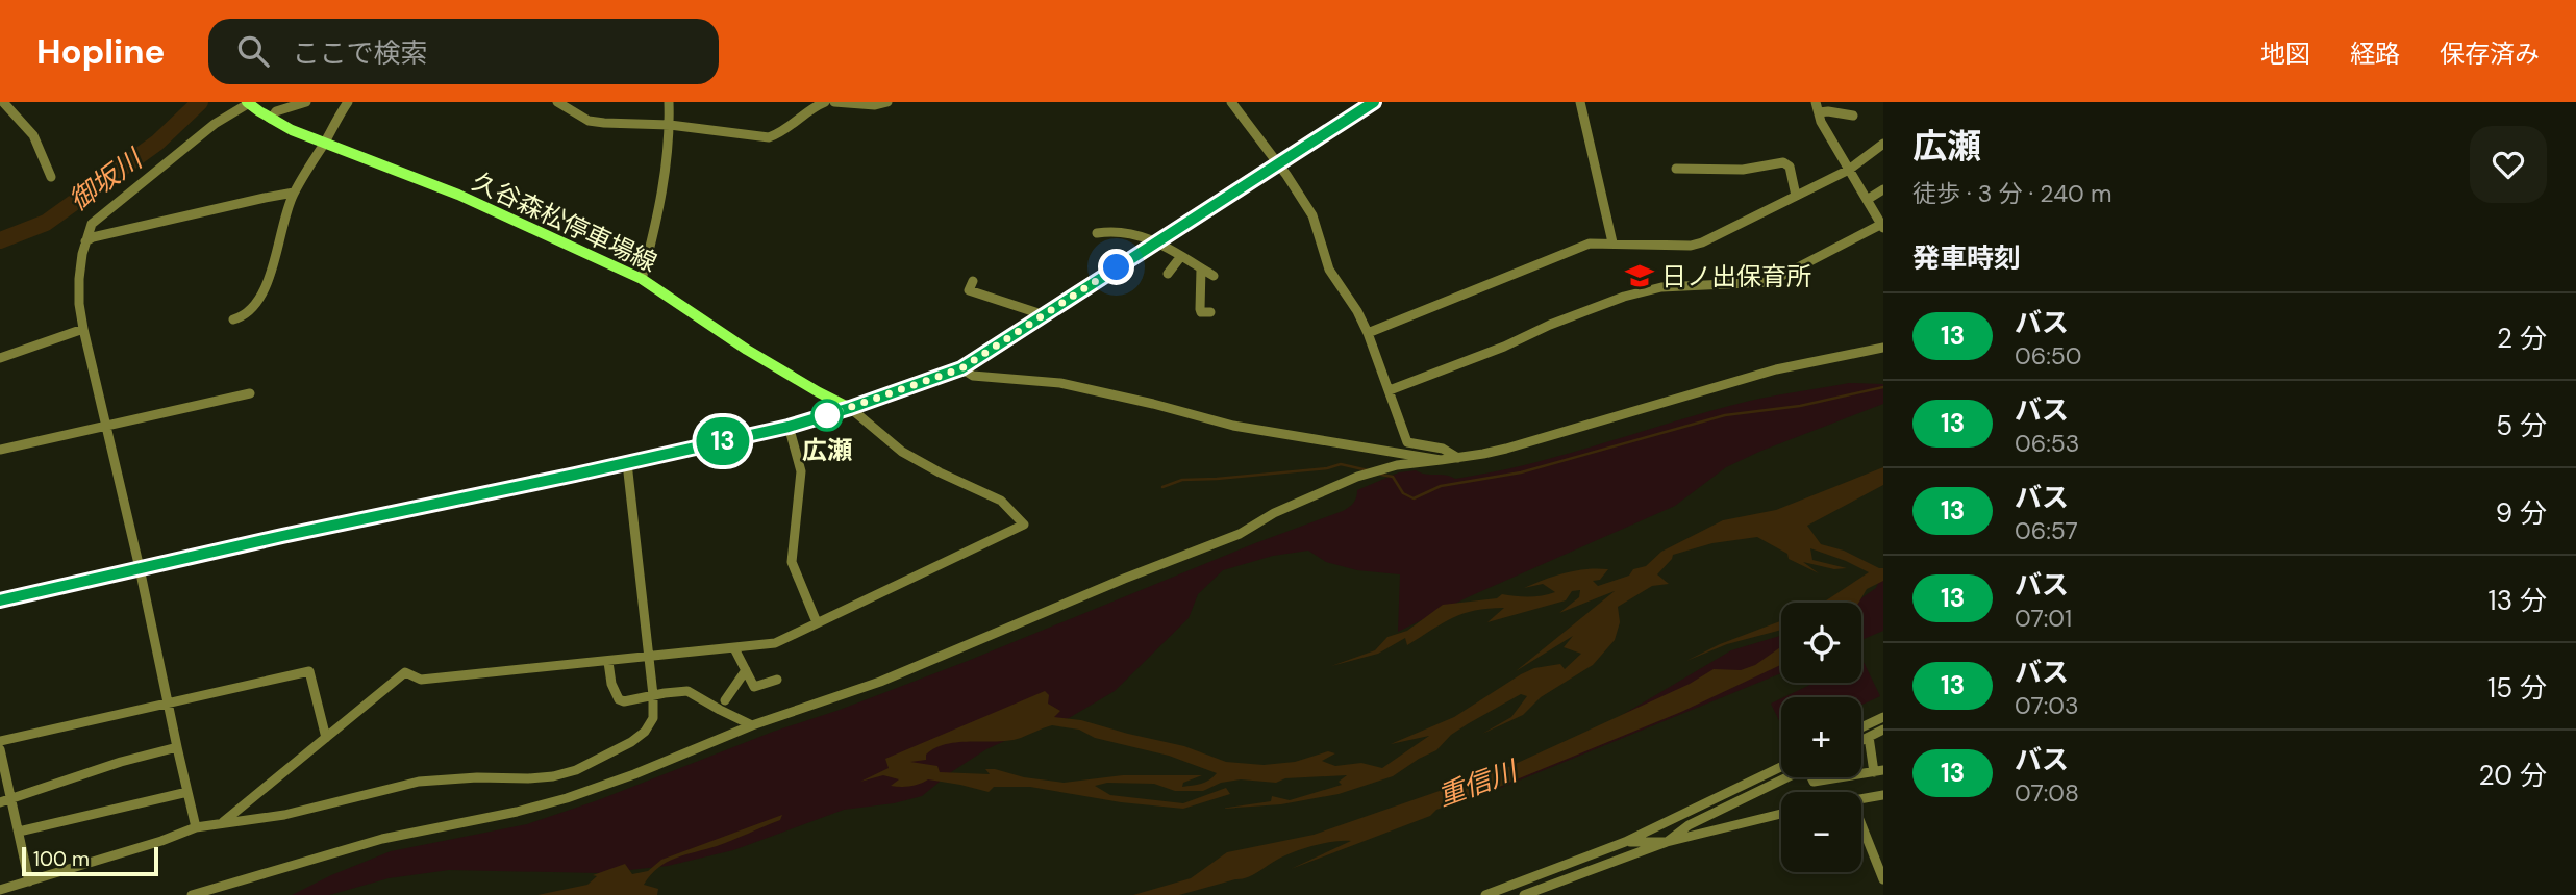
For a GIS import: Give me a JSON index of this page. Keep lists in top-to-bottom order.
{
  "streets": {
    "main road": ["久谷森松停車場線"]
  },
  "water": ["御坂川", "重信川"],
  "places": {
    "school or university": ["日ノ出保育所"],
    "other": ["広瀬"]
  },
  "lines": ["bus line 13"],
  "scale_bar": "100 m",
  "page": {
    "header": "Hopline",
    "search": "ここで検索",
    "nav": ["地図", "経路", "保存済み"],
    "on_map": "13",
    "heading": [
      ["広瀬", "徒歩 · 3 分 · 240 m"],
      "発車時刻"
    ],
    "list": [
      {
        "mark": "13",
        "name": "バス",
        "note": "06:50",
        "value": "2 分"
      },
      {
        "mark": "13",
        "name": "バス",
        "note": "06:53",
        "value": "5 分"
      },
      {
        "mark": "13",
        "name": "バス",
        "note": "06:57",
        "value": "9 分"
      },
      {
        "mark": "13",
        "name": "バス",
        "note": "07:01",
        "value": "13 分"
      },
      {
        "mark": "13",
        "name": "バス",
        "note": "07:03",
        "value": "15 分"
      },
      {
        "mark": "13",
        "name": "バス",
        "note": "07:08",
        "value": "20 分"
      }
    ],
    "map_buttons": ["+", "−"],
    "scale": "100 m"
  }
}
